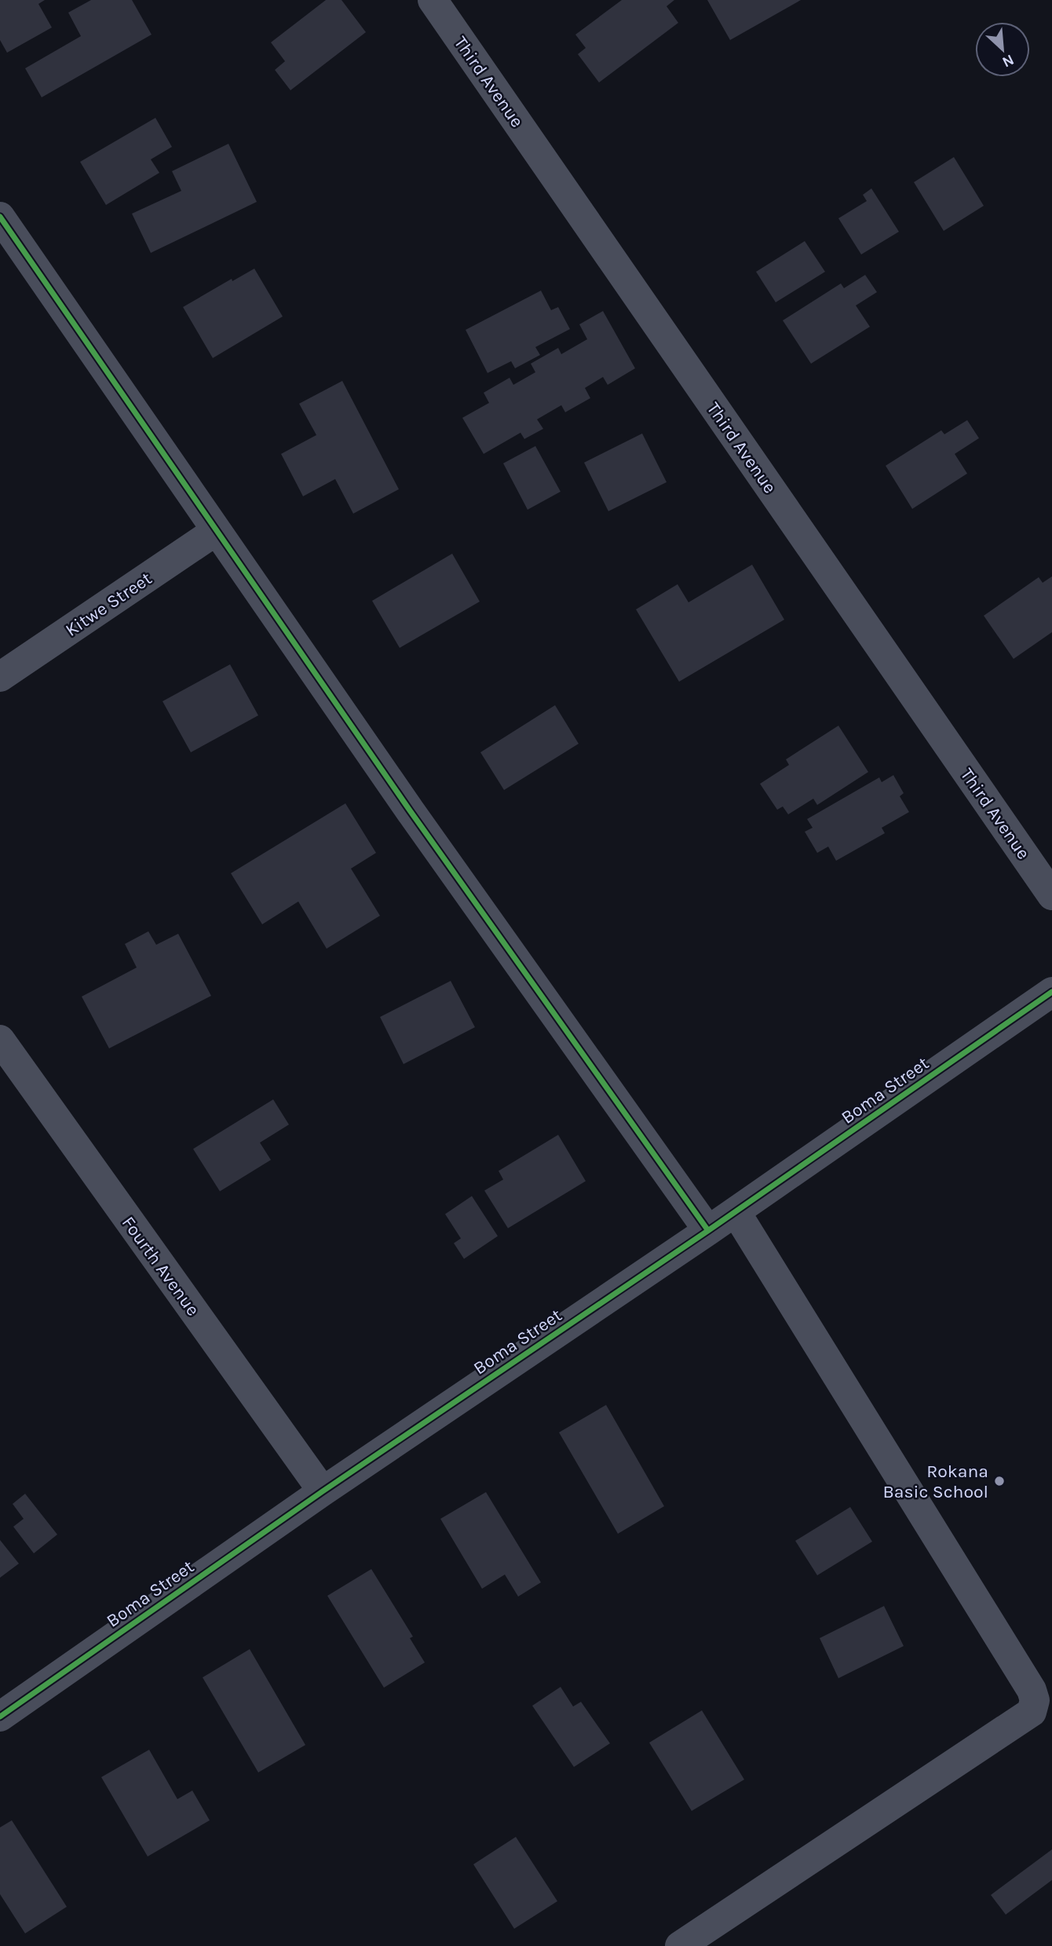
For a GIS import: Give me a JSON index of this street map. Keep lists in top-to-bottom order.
{
  "streets": {
    "street": [
      "Third Avenue",
      "Kitwe Street",
      "Boma Street",
      "Fourth Avenue"
    ]
  },
  "crossings": [
    ["Boma Street", "Fourth Avenue"]
  ],
  "places": ["Rokana Basic School"],
  "north": "bottom right"
}
